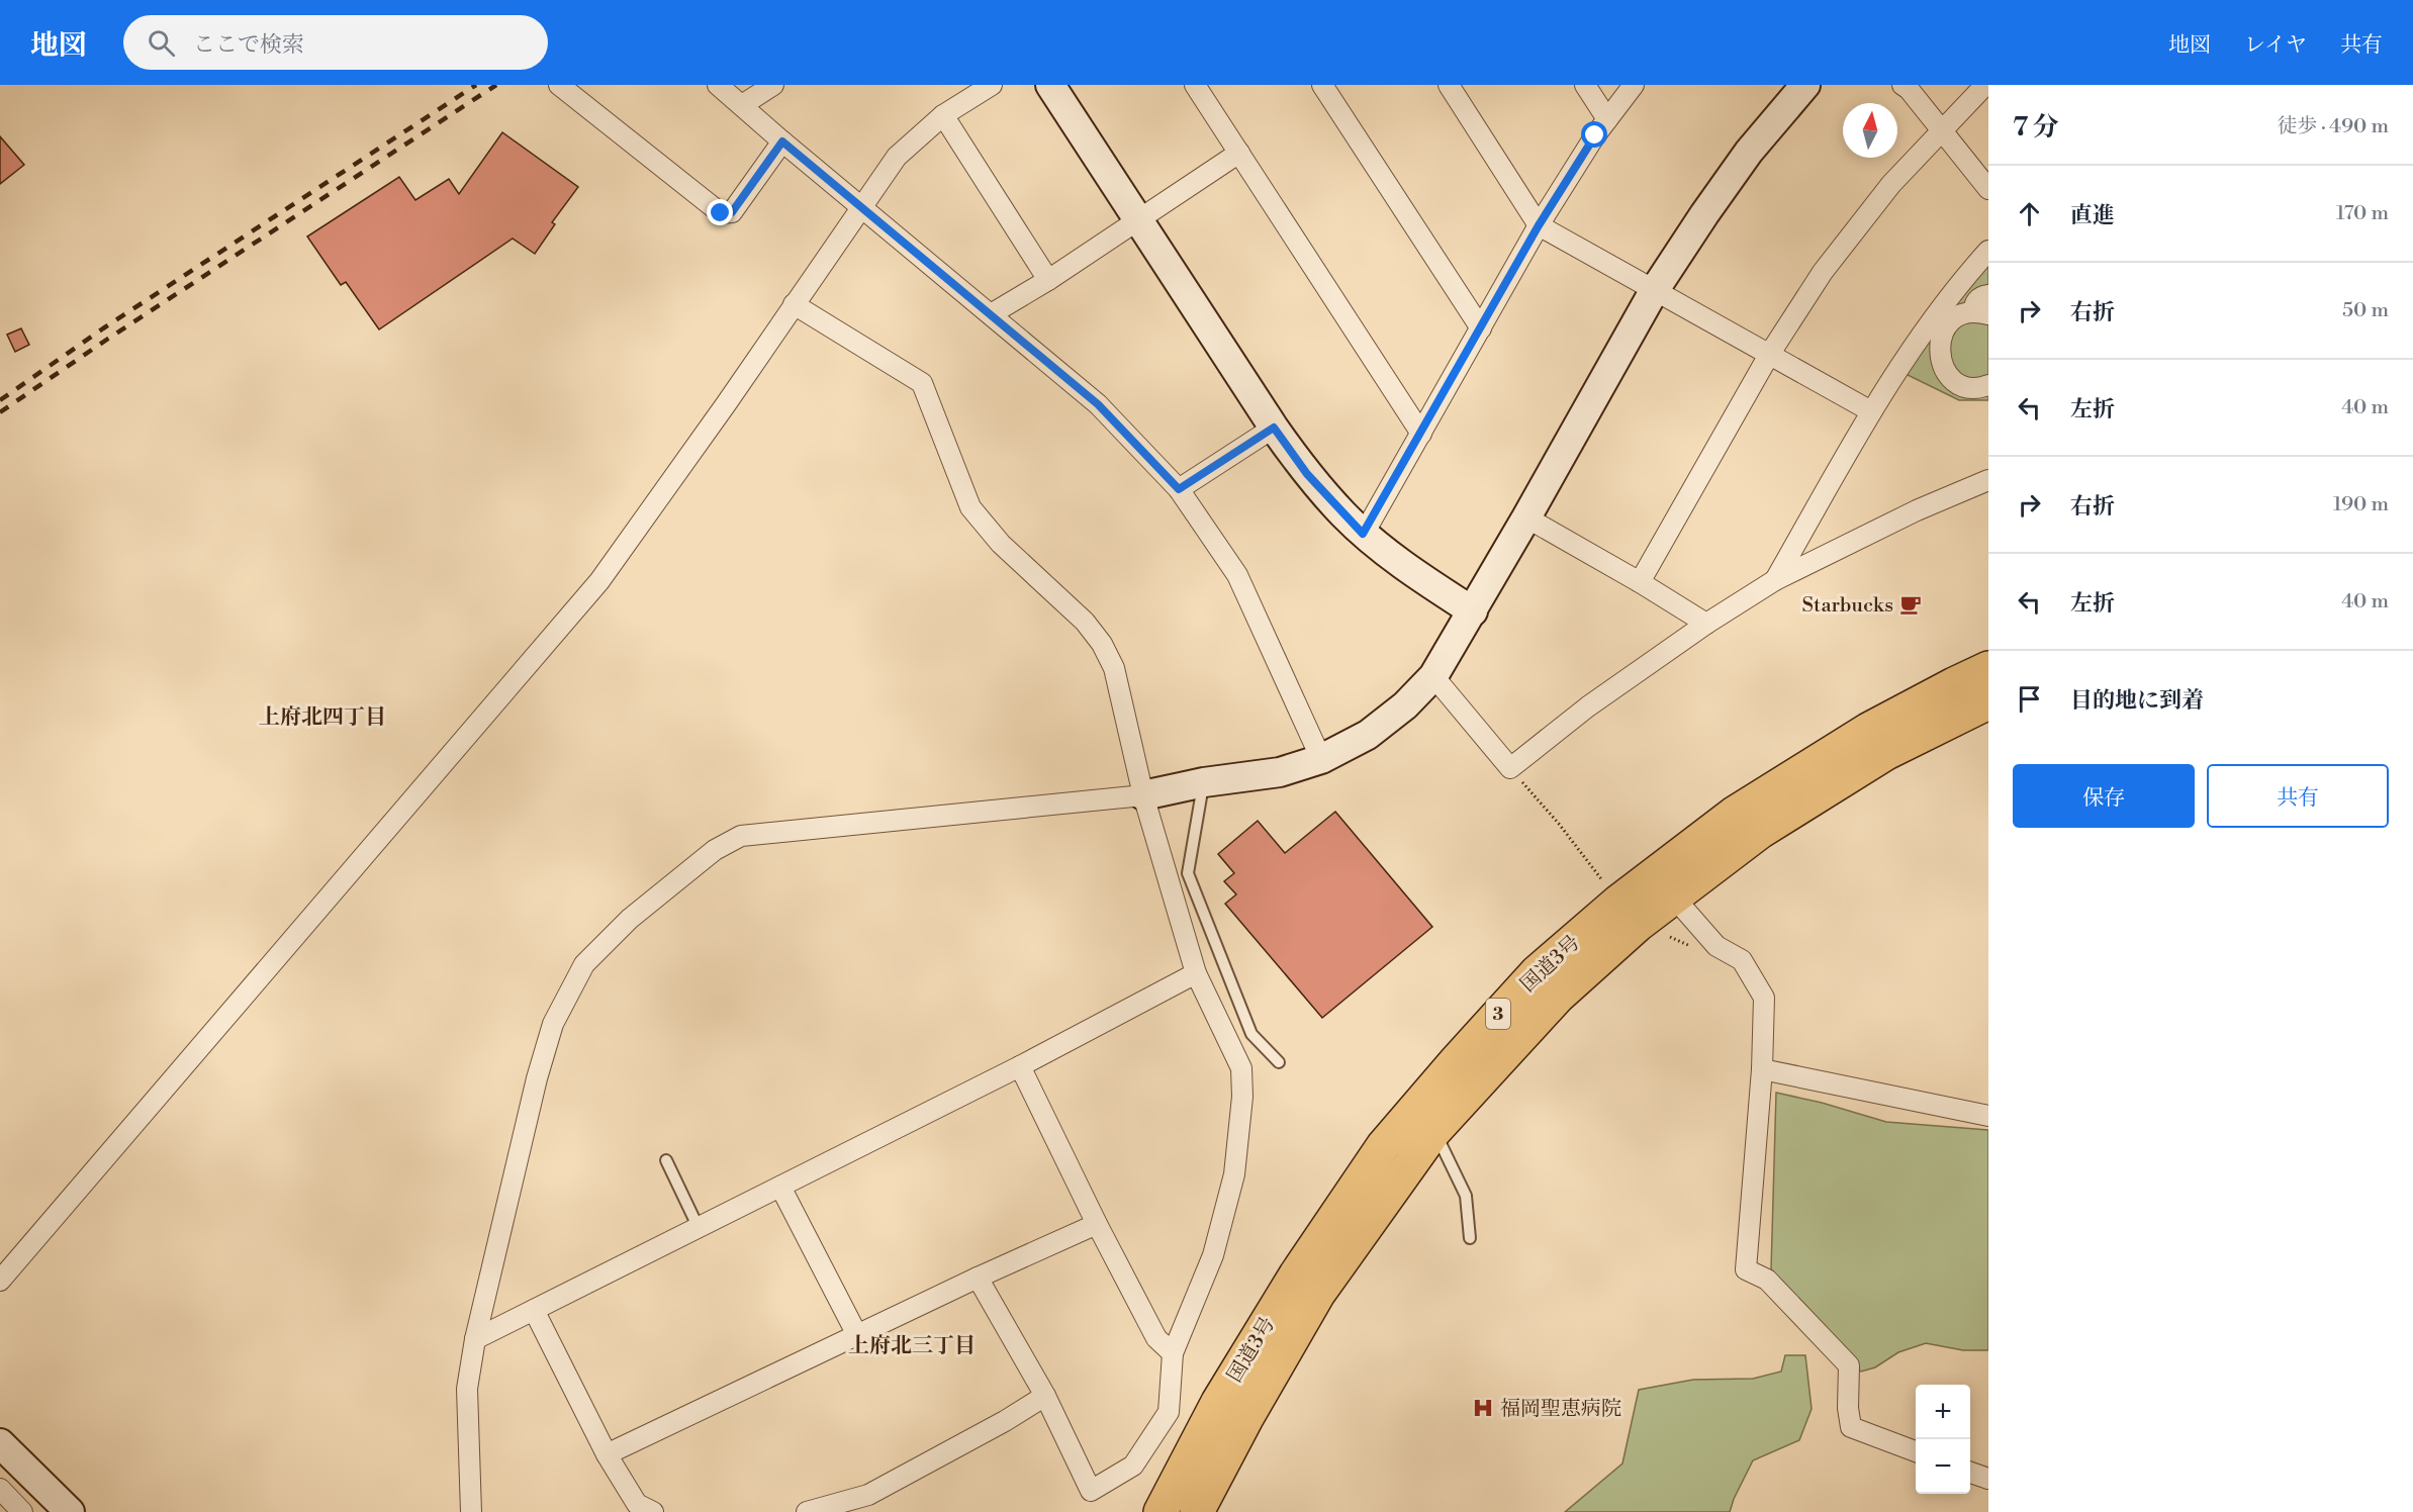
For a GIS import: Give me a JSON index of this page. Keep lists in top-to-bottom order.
{
  "streets": {
    "highway": ["国道3号", "3"]
  },
  "districts": ["上府北四丁目", "上府北三丁目"],
  "places": {
    "cafe": ["Starbucks"],
    "hospital": ["福岡聖恵病院"]
  },
  "north": "top",
  "page": {
    "header": "地図",
    "search": "ここで検索",
    "nav": ["地図", "レイヤ", "共有"],
    "heading": ["7 分", "徒歩 · 490 m"],
    "list": [
      ["直進", "170 m"],
      ["右折", "50 m"],
      ["左折", "40 m"],
      ["右折", "190 m"],
      ["左折", "40 m"],
      "目的地に到着"
    ],
    "buttons": ["保存", "共有"],
    "map_buttons": ["+", "−"]
  }
}
